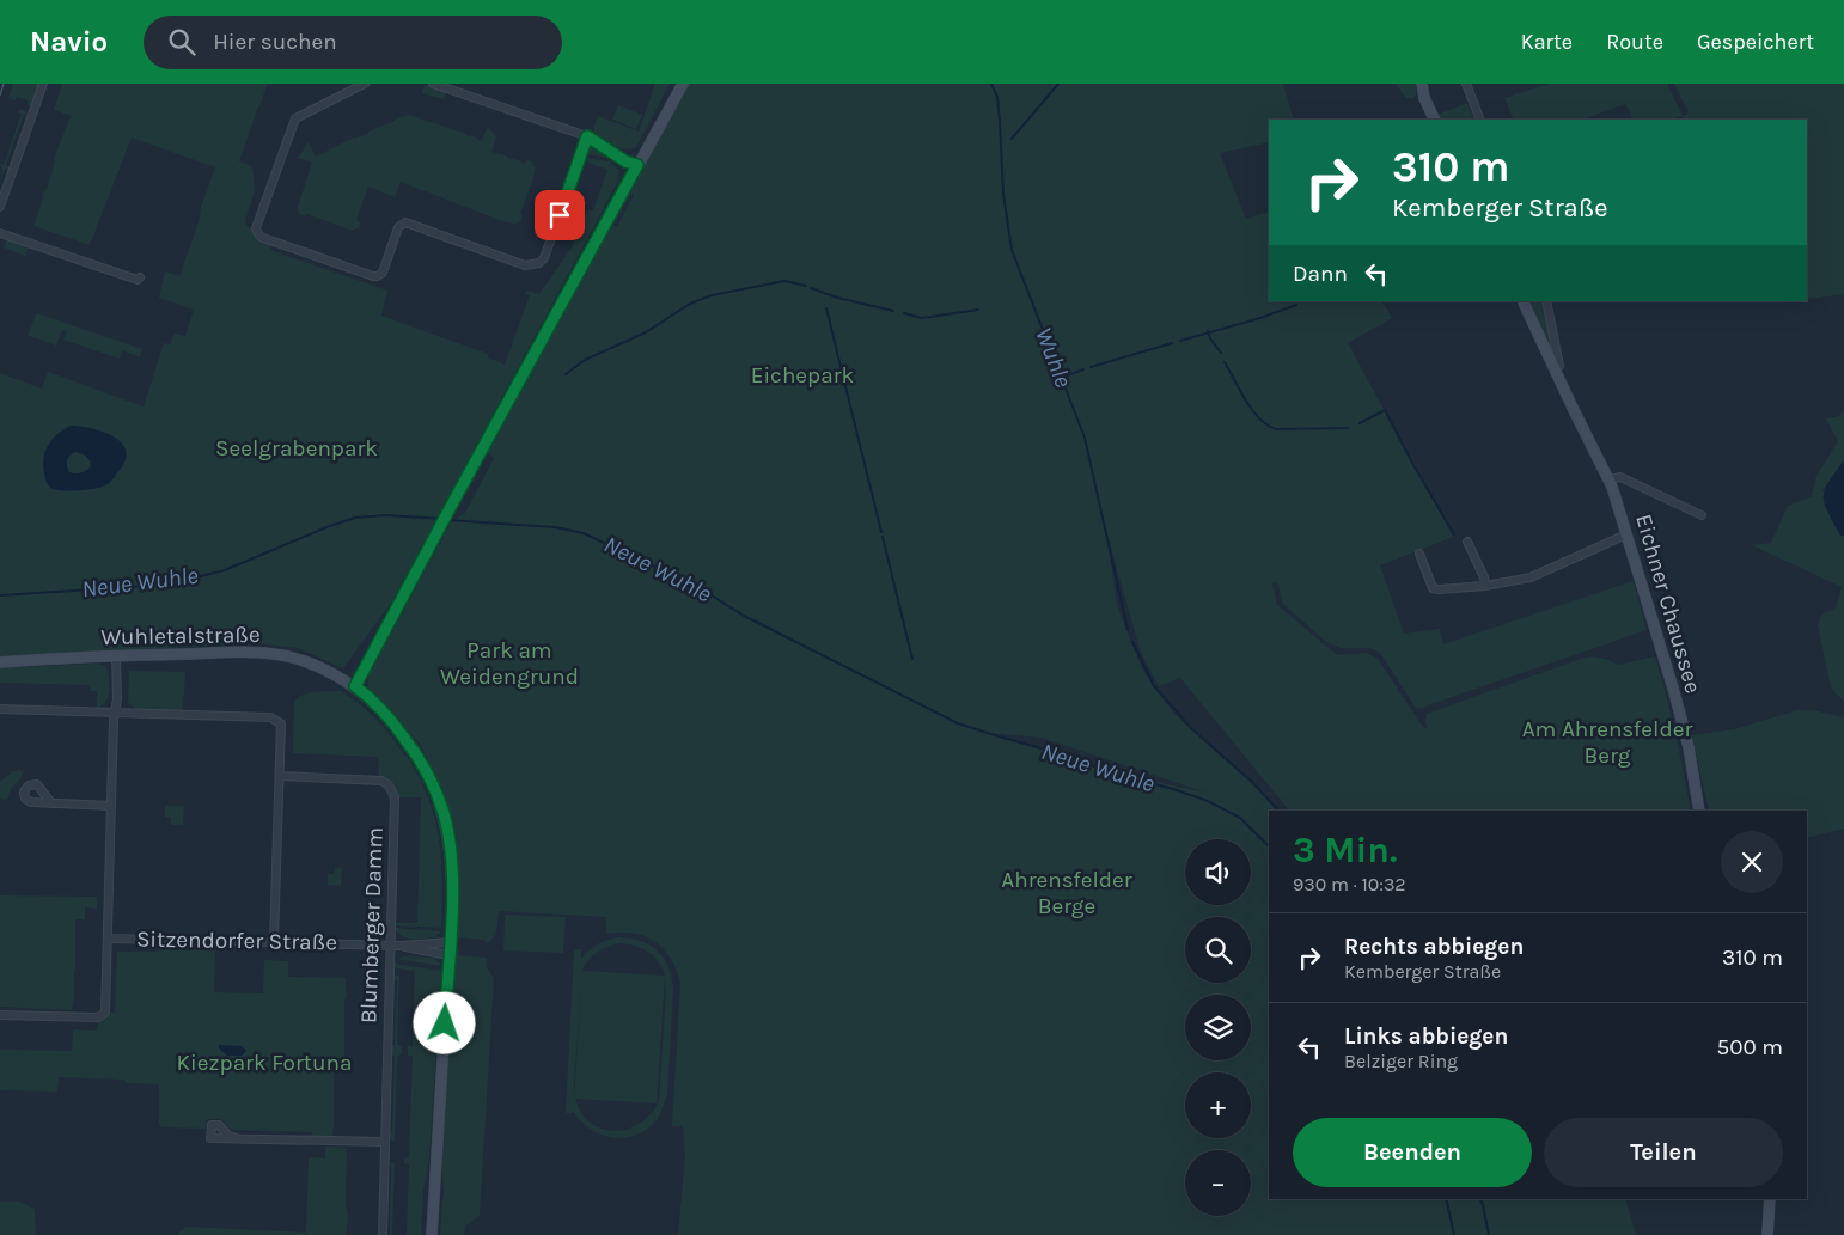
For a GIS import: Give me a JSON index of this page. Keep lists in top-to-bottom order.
{
  "streets": {
    "main road": ["Eichner Chaussee", "Wuhletalstraße"],
    "street": ["Blumberger Damm", "Sitzendorfer Straße"]
  },
  "crossings": [
    ["Blumberger Damm", "Sitzendorfer Straße"]
  ],
  "water": ["Wuhle", "Neue Wuhle"],
  "parks": [
    "Eichepark",
    "Seelgrabenpark",
    "Park am Weidengrund",
    "Am Ahrensfelder Berg",
    "Ahrensfelder Berge",
    "Kiezpark Fortuna"
  ],
  "page": {
    "header": "Navio",
    "search": "Hier suchen",
    "nav": ["Karte", "Route", "Gespeichert"],
    "turn": ["310 m", "Kemberger Straße"],
    "then": "Dann",
    "heading": ["3 Min.", "930 m · 10:32"],
    "map_buttons": ["+", "−"],
    "list": [
      {
        "name": "Rechts abbiegen",
        "note": "Kemberger Straße",
        "value": "310 m"
      },
      {
        "name": "Links abbiegen",
        "note": "Belziger Ring",
        "value": "500 m"
      }
    ],
    "buttons": ["Beenden", "Teilen"]
  }
}
